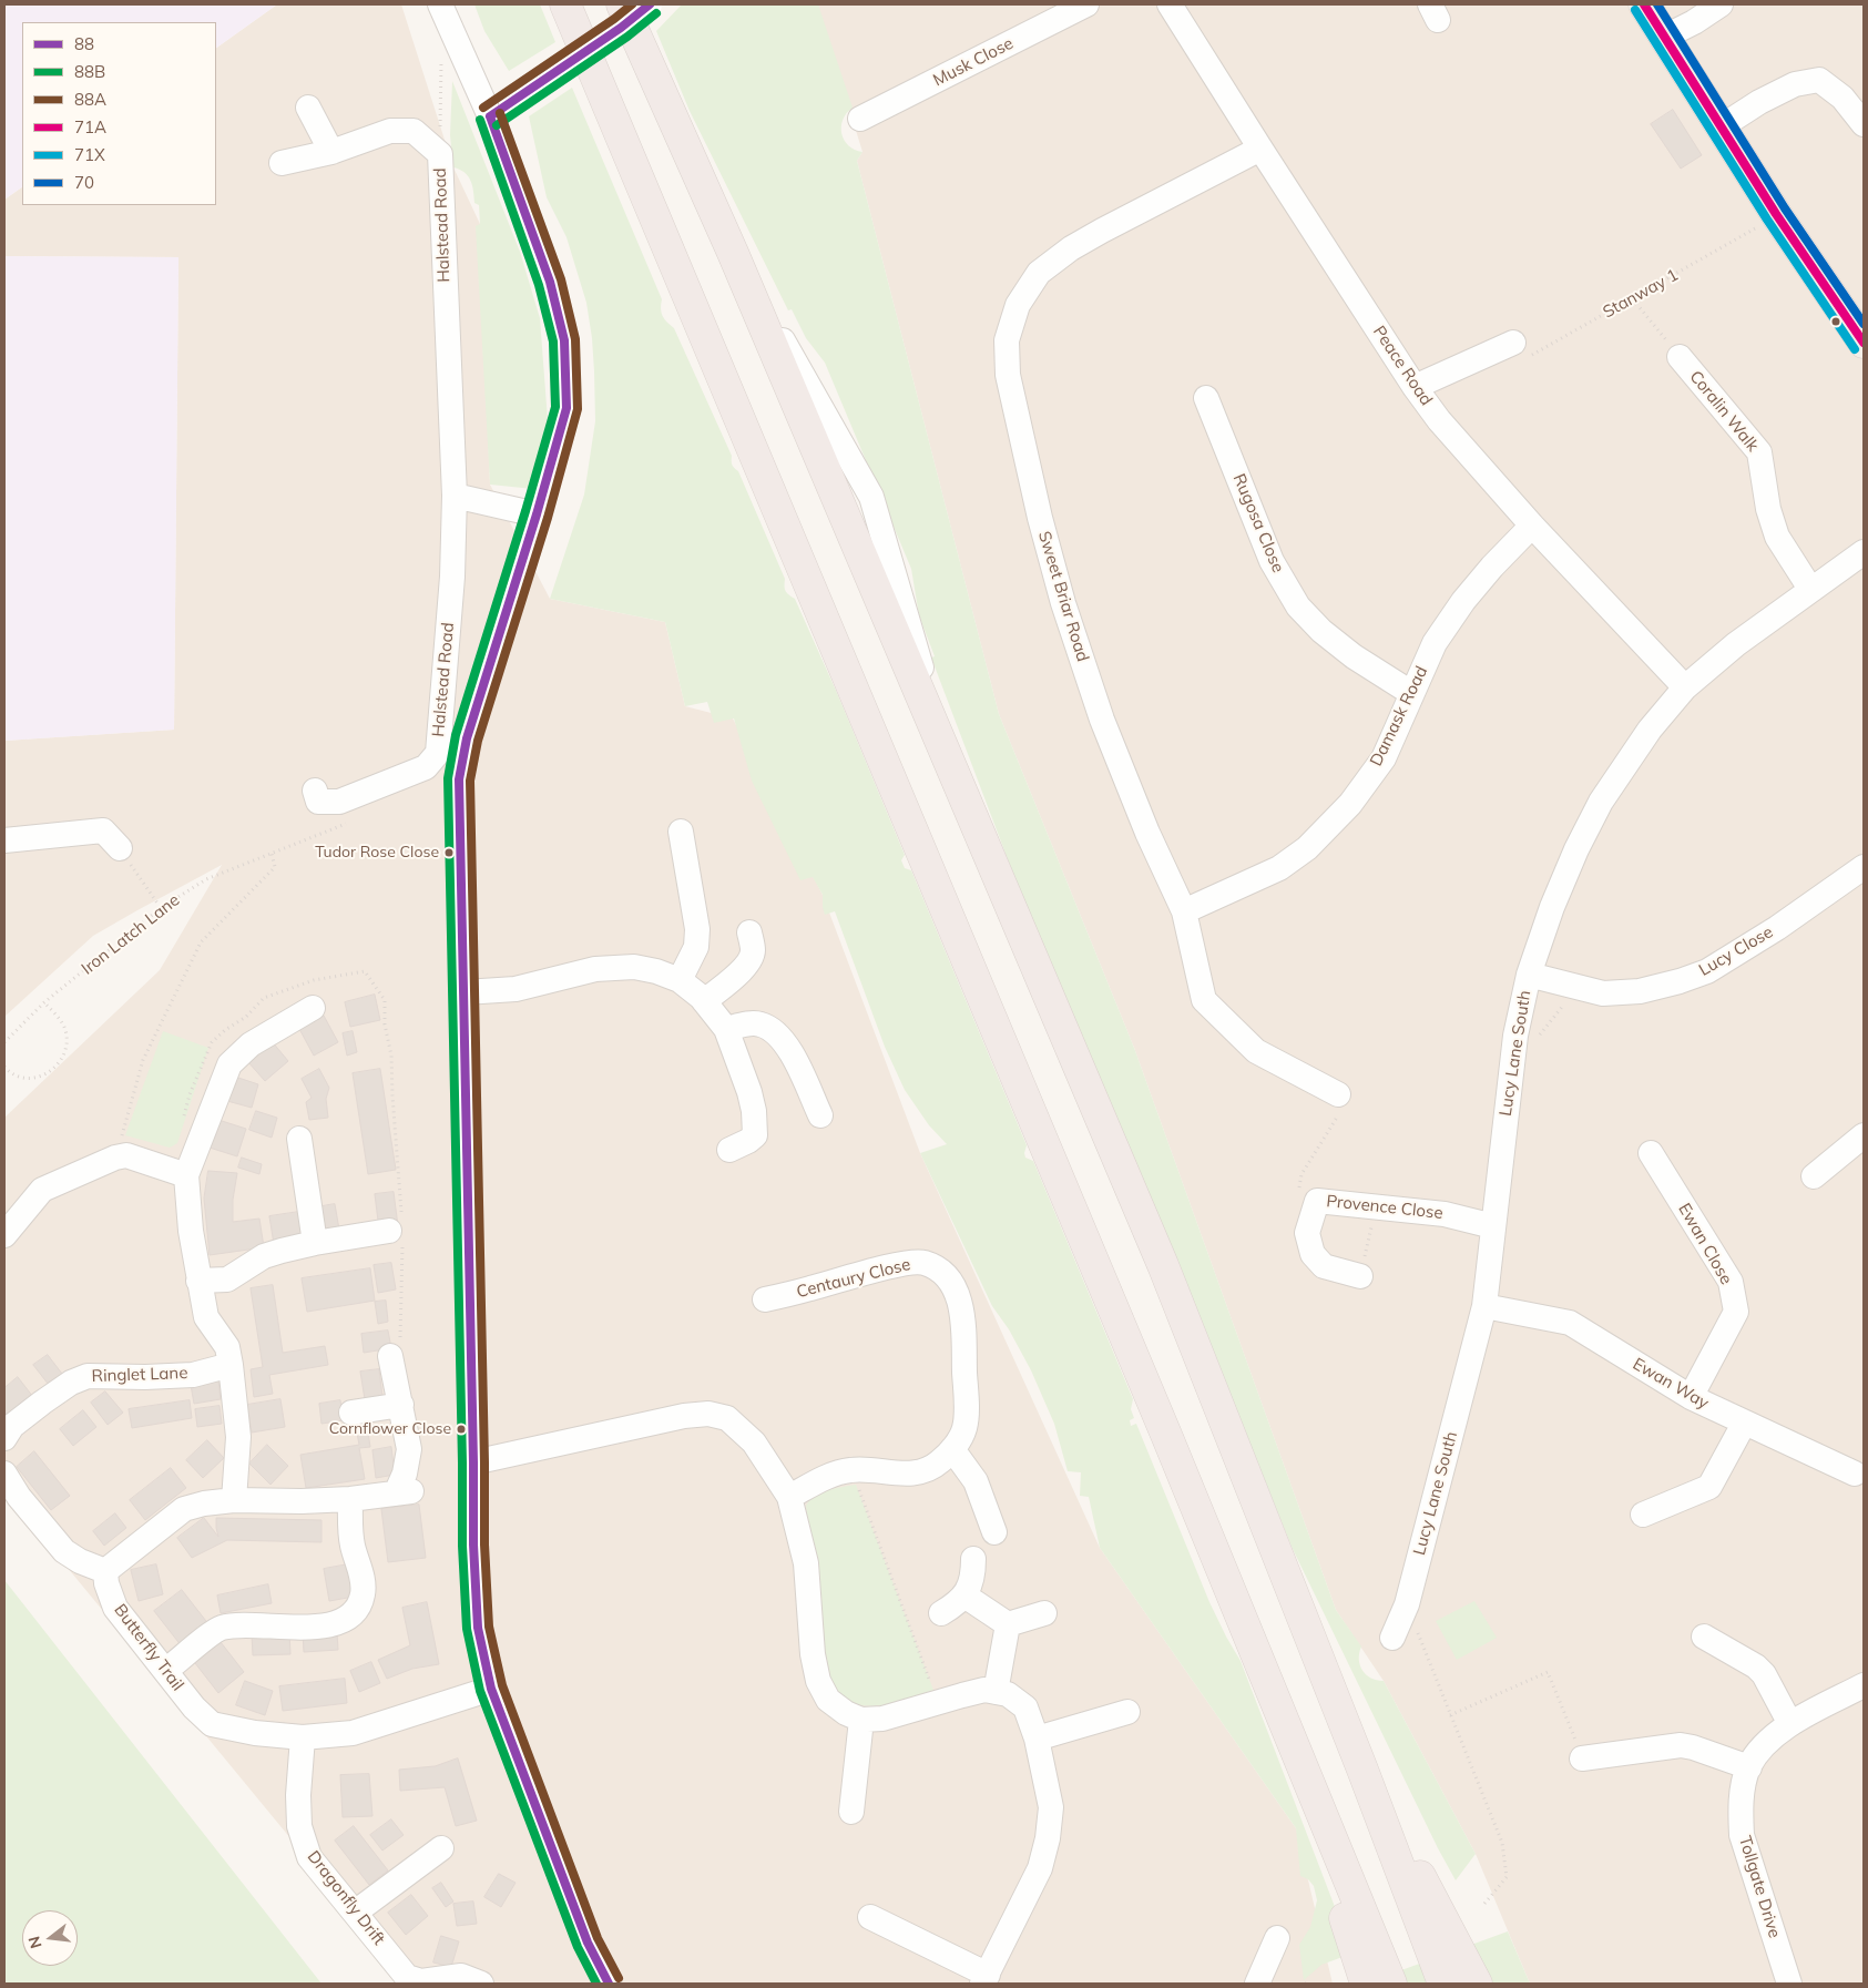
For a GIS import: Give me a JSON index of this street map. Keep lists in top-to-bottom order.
{
  "streets": {
    "street": [
      "Musk Close",
      "Halstead Road",
      "Peace Road",
      "Coralin Walk",
      "Rugosa Close",
      "Sweet Briar Road",
      "Damask Road",
      "Lucy Close",
      "Lucy Lane South",
      "Provence Close",
      "Ewan Close",
      "Centaury Close",
      "Ringlet Lane",
      "Ewan Way",
      "Butterfly Trail",
      "Tollgate Drive",
      "Dragonfly Drift"
    ],
    "path": ["Stanway 1", "Iron Latch Lane"]
  },
  "crossings": [
    ["Halstead Road", "Butterfly Trail"],
    ["Peace Road", "Sweet Briar Road"],
    ["Peace Road", "Damask Road"],
    ["Peace Road", "Lucy Lane South"],
    ["Coralin Walk", "Lucy Lane South"],
    ["Rugosa Close", "Damask Road"],
    ["Sweet Briar Road", "Damask Road"],
    ["Lucy Close", "Lucy Lane South"],
    ["Lucy Lane South", "Provence Close"],
    ["Lucy Lane South", "Ewan Way"],
    ["Ewan Close", "Ewan Way"],
    ["Butterfly Trail", "Dragonfly Drift"]
  ],
  "places": ["Tudor Rose Close", "Cornflower Close"],
  "lines": [
    "transit line 88",
    "transit line 88A",
    "transit line 71A",
    "transit line 70",
    "transit line 71X",
    "transit line 88B"
  ],
  "legend": [
    "88",
    "88B",
    "88A",
    "71A",
    "71X",
    "70"
  ],
  "north": "left"
}
